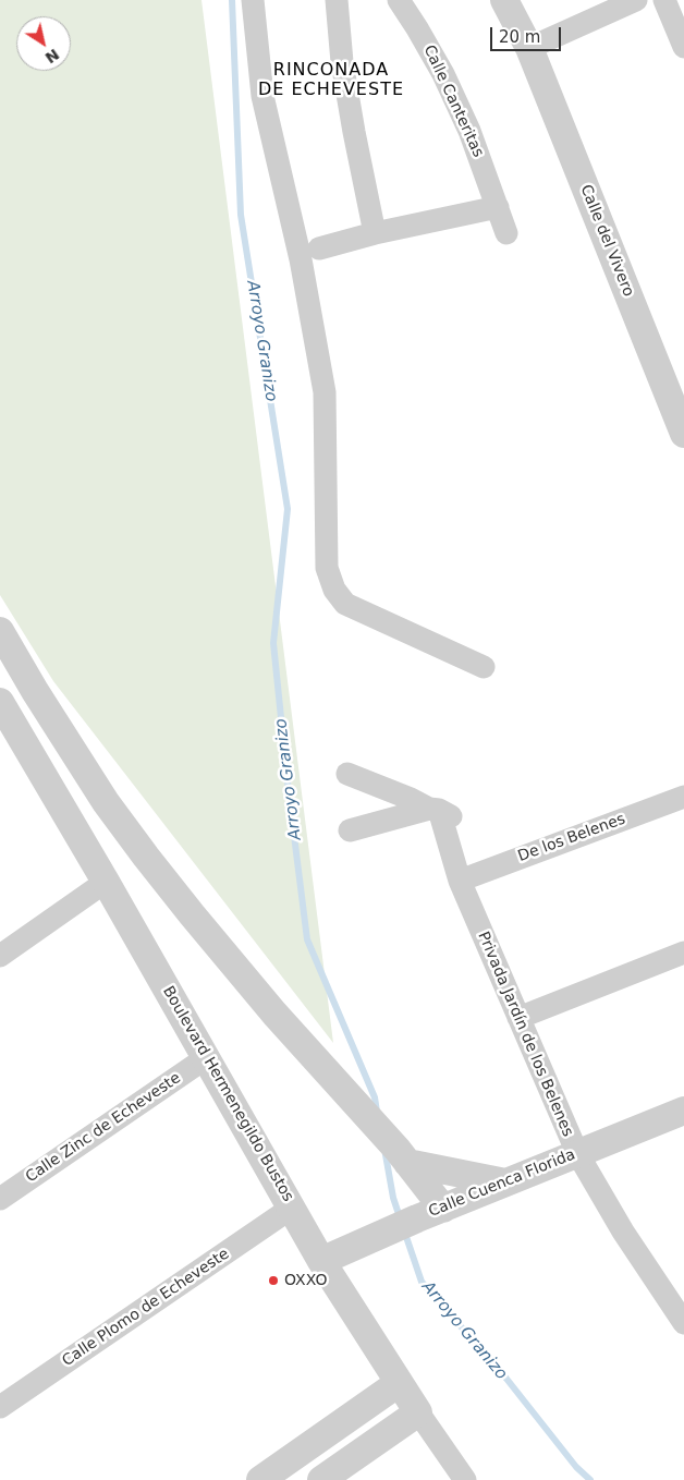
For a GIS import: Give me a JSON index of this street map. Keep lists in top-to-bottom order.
{
  "streets": {
    "street": [
      "Calle Canteritas",
      "Calle del Vivero",
      "De los Belenes",
      "Privada Jardín de los Belenes",
      "Boulevard Hermenegildo Bustos",
      "Calle Zinc de Echeveste",
      "Calle Cuenca Florida",
      "Calle Plomo de Echeveste"
    ]
  },
  "crossings": [
    ["De los Belenes", "Privada Jardín de los Belenes"],
    ["Privada Jardín de los Belenes", "Calle Cuenca Florida"],
    ["Boulevard Hermenegildo Bustos", "Calle Zinc de Echeveste"],
    ["Boulevard Hermenegildo Bustos", "Calle Cuenca Florida"],
    ["Boulevard Hermenegildo Bustos", "Calle Plomo de Echeveste"]
  ],
  "districts": ["RINCONADA DE ECHEVESTE"],
  "water": ["Arroyo Granizo"],
  "places": ["OXXO"],
  "scale_bar": "20 m",
  "north": "bottom right"
}
